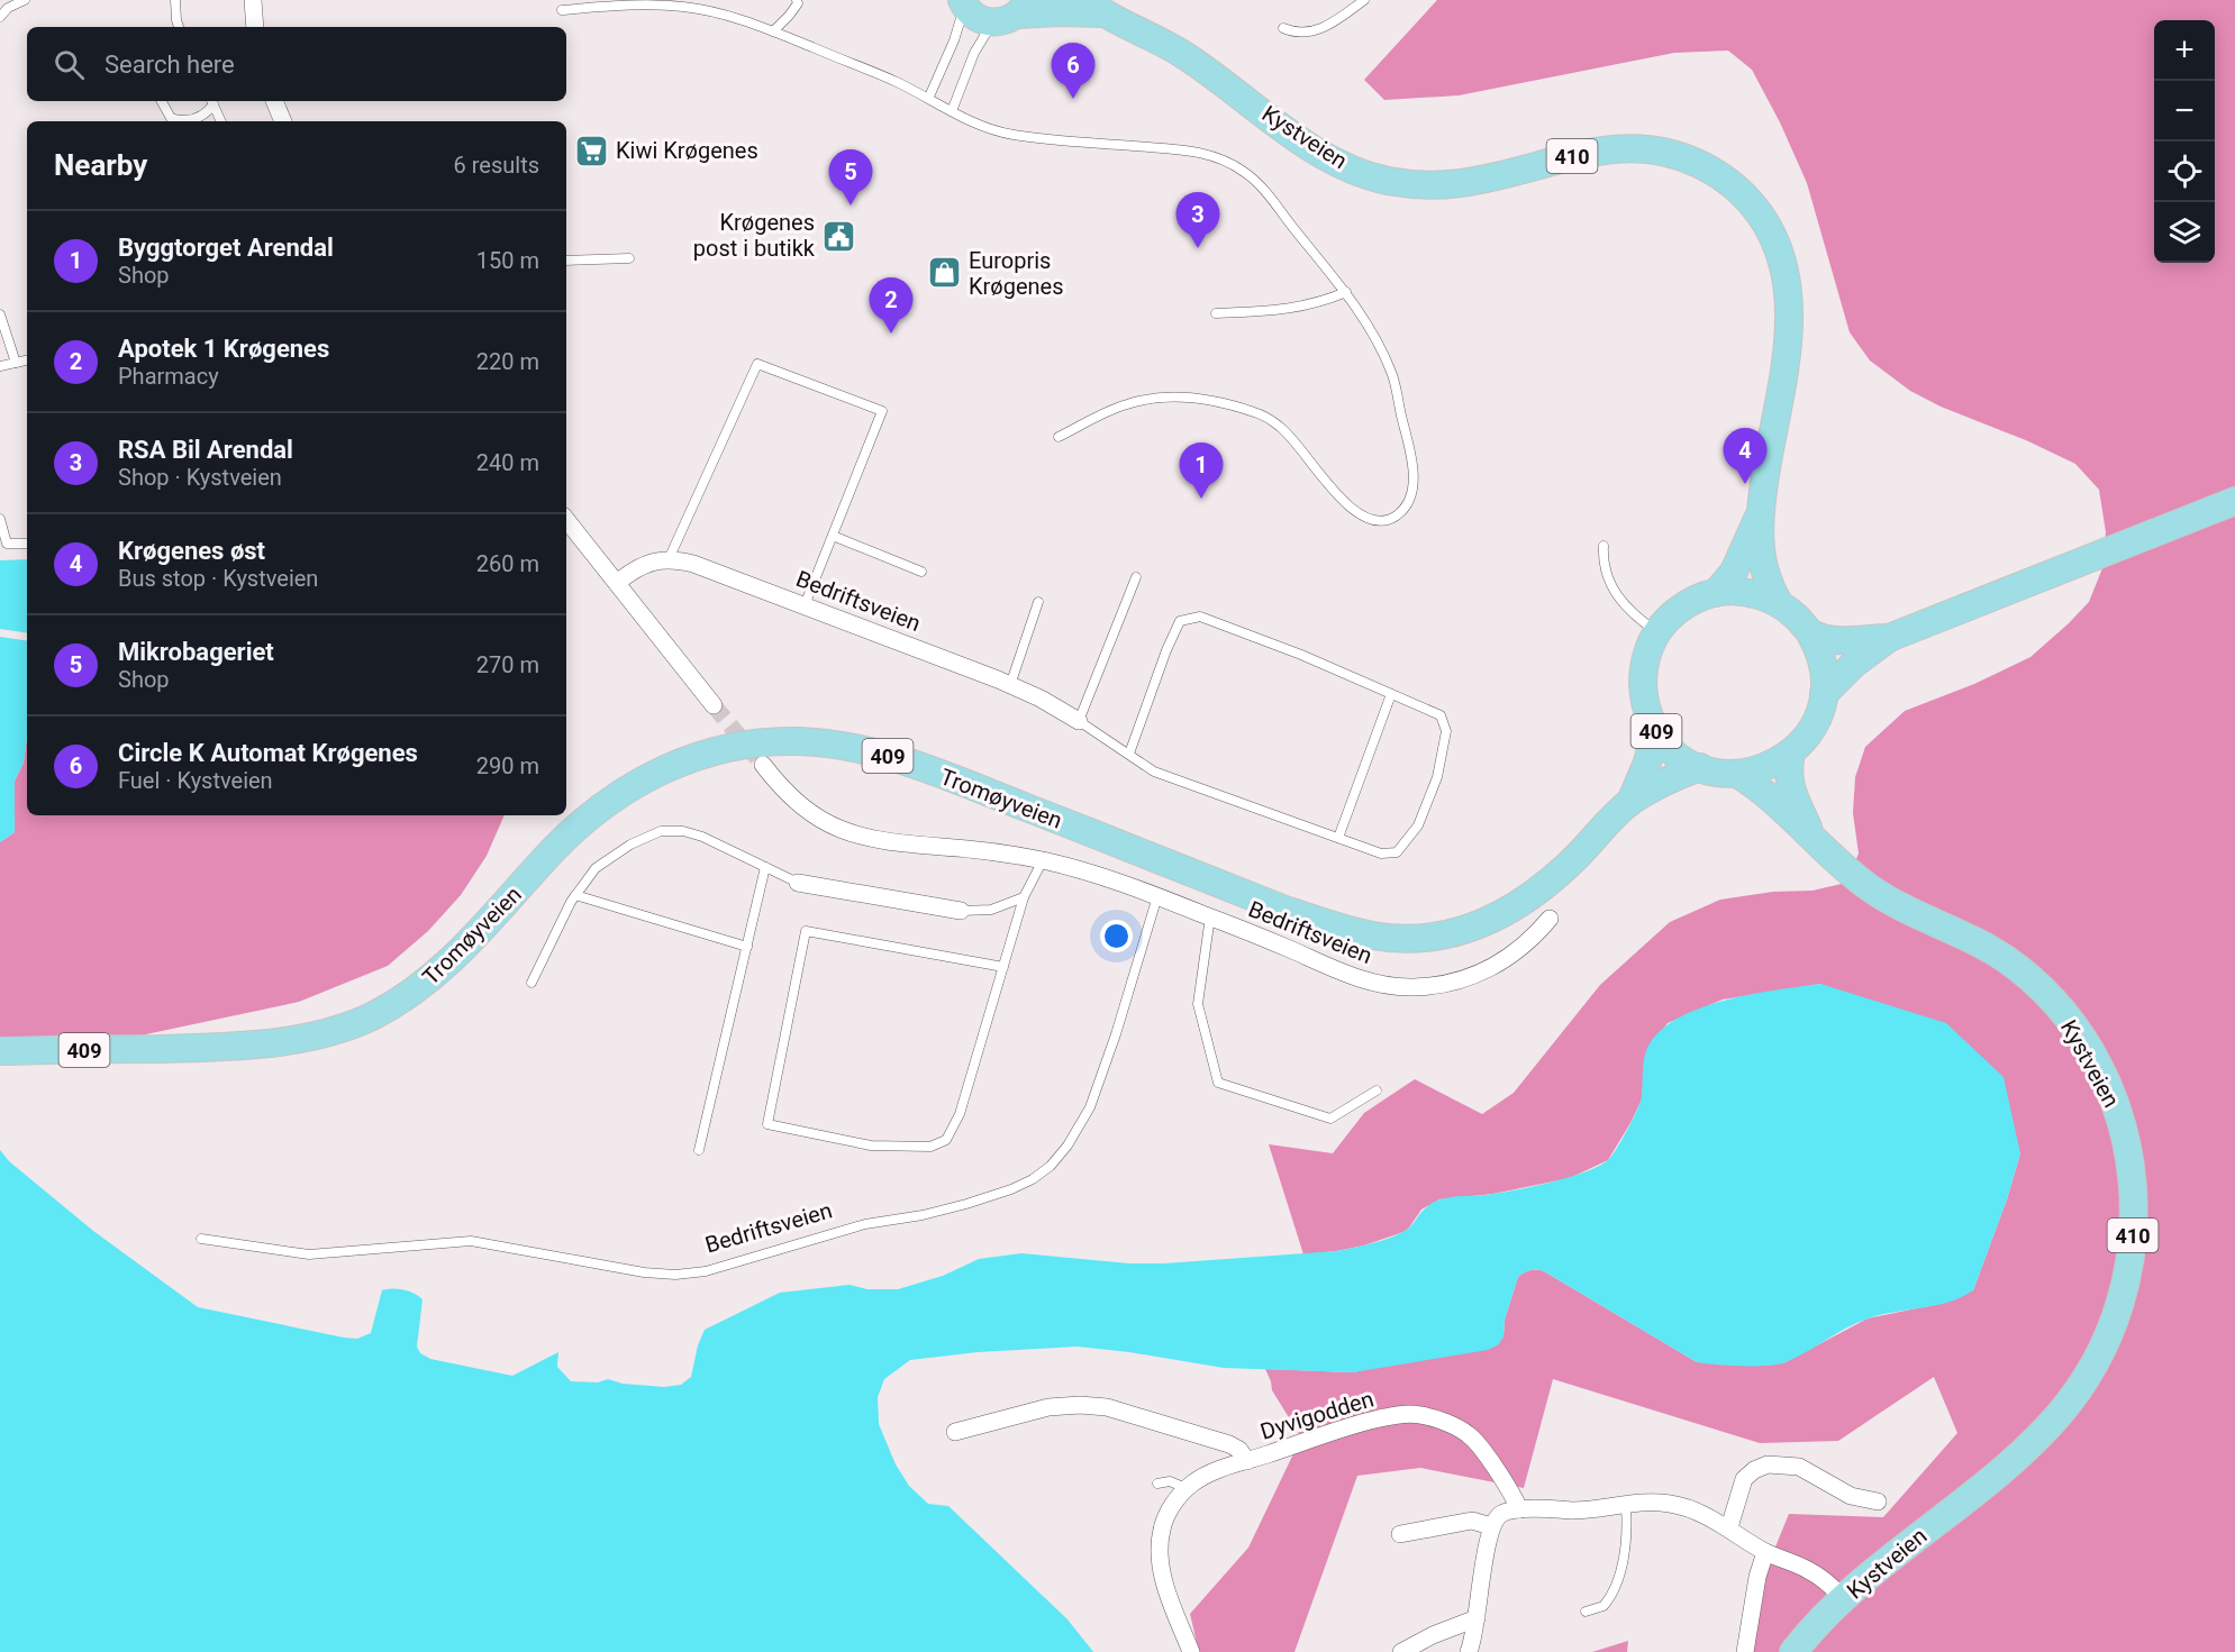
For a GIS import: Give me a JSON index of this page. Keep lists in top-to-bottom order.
{
  "streets": {
    "main road": [
      "Kystveien",
      "410",
      "409",
      "Tromøyveien"
    ],
    "street": ["Bedriftsveien", "Dyvigodden"]
  },
  "crossings": [
    ["Kystveien", "409"],
    ["Kystveien", "Tromøyveien"],
    ["409", "Tromøyveien"]
  ],
  "places": {
    "supermarket": ["Kiwi Krøgenes"],
    "public building": ["Krøgenes post i butikk"],
    "shop": ["Europris Krøgenes"]
  },
  "page": {
    "map_buttons": ["+", "−"],
    "search": "Search here",
    "pins": [
      "6",
      "5",
      "3",
      "2",
      "4",
      "1"
    ],
    "heading": ["Nearby", "6 results"],
    "list": [
      {
        "mark": "1",
        "name": "Byggtorget Arendal",
        "note": "Shop",
        "value": "150 m"
      },
      {
        "mark": "2",
        "name": "Apotek 1 Krøgenes",
        "note": "Pharmacy",
        "value": "220 m"
      },
      {
        "mark": "3",
        "name": "RSA Bil Arendal",
        "note": "Shop · Kystveien",
        "value": "240 m"
      },
      {
        "mark": "4",
        "name": "Krøgenes øst",
        "note": "Bus stop · Kystveien",
        "value": "260 m"
      },
      {
        "mark": "5",
        "name": "Mikrobageriet",
        "note": "Shop",
        "value": "270 m"
      },
      {
        "mark": "6",
        "name": "Circle K Automat Krøgenes",
        "note": "Fuel · Kystveien",
        "value": "290 m"
      }
    ]
  }
}
